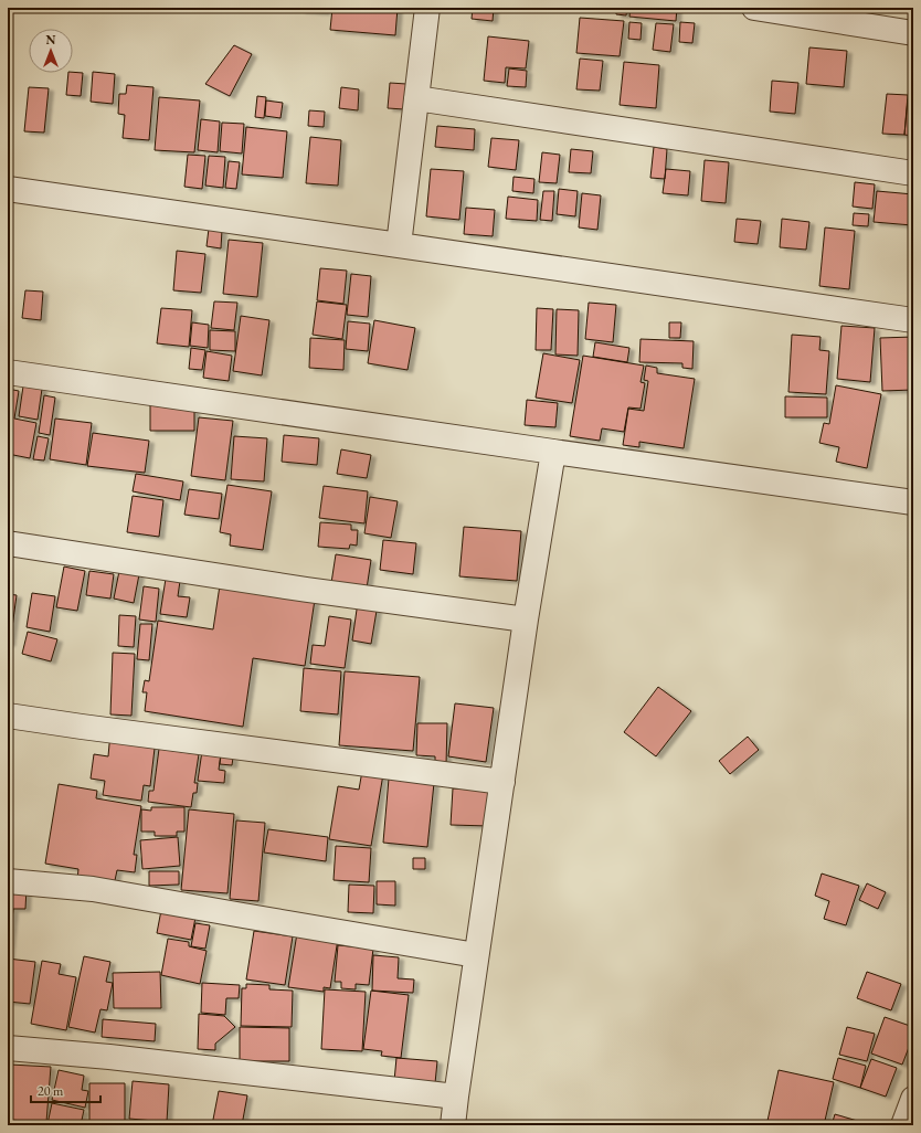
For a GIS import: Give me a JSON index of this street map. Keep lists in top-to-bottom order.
{
  "scale_bar": "20 m",
  "north": "top"
}
